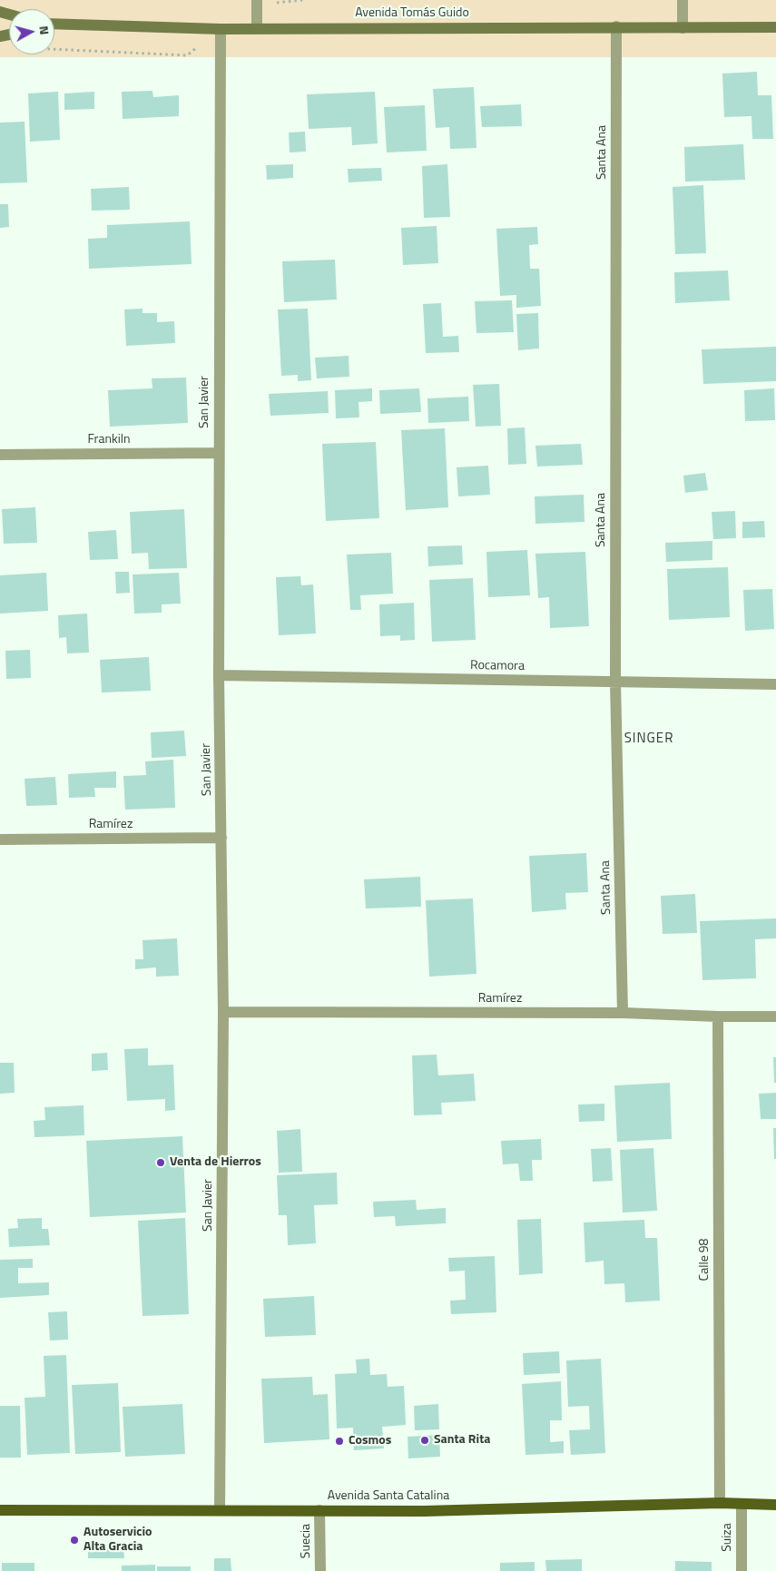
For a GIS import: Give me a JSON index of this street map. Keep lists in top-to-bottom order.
{
  "streets": {
    "main road": ["Avenida Tomás Guido", "Avenida Santa Catalina"],
    "street": [
      "Santa Ana",
      "San Javier",
      "Frankiln",
      "Rocamora",
      "Ramírez",
      "Calle 98",
      "Suiza",
      "Suecia"
    ]
  },
  "crossings": [
    ["Avenida Tomás Guido", "Santa Ana"],
    ["Avenida Tomás Guido", "San Javier"],
    ["Santa Ana", "Rocamora"],
    ["Santa Ana", "Ramírez"],
    ["San Javier", "Frankiln"],
    ["San Javier", "Rocamora"],
    ["San Javier", "Ramírez"],
    ["San Javier", "Avenida Santa Catalina"],
    ["Ramírez", "Calle 98"],
    ["Calle 98", "Avenida Santa Catalina"],
    ["Avenida Santa Catalina", "Suiza"],
    ["Avenida Santa Catalina", "Suecia"]
  ],
  "districts": ["SINGER"],
  "places": [
    "Venta de Hierros",
    "Santa Rita",
    "Cosmos",
    "Autoservicio Alta Gracia"
  ],
  "north": "right"
}
